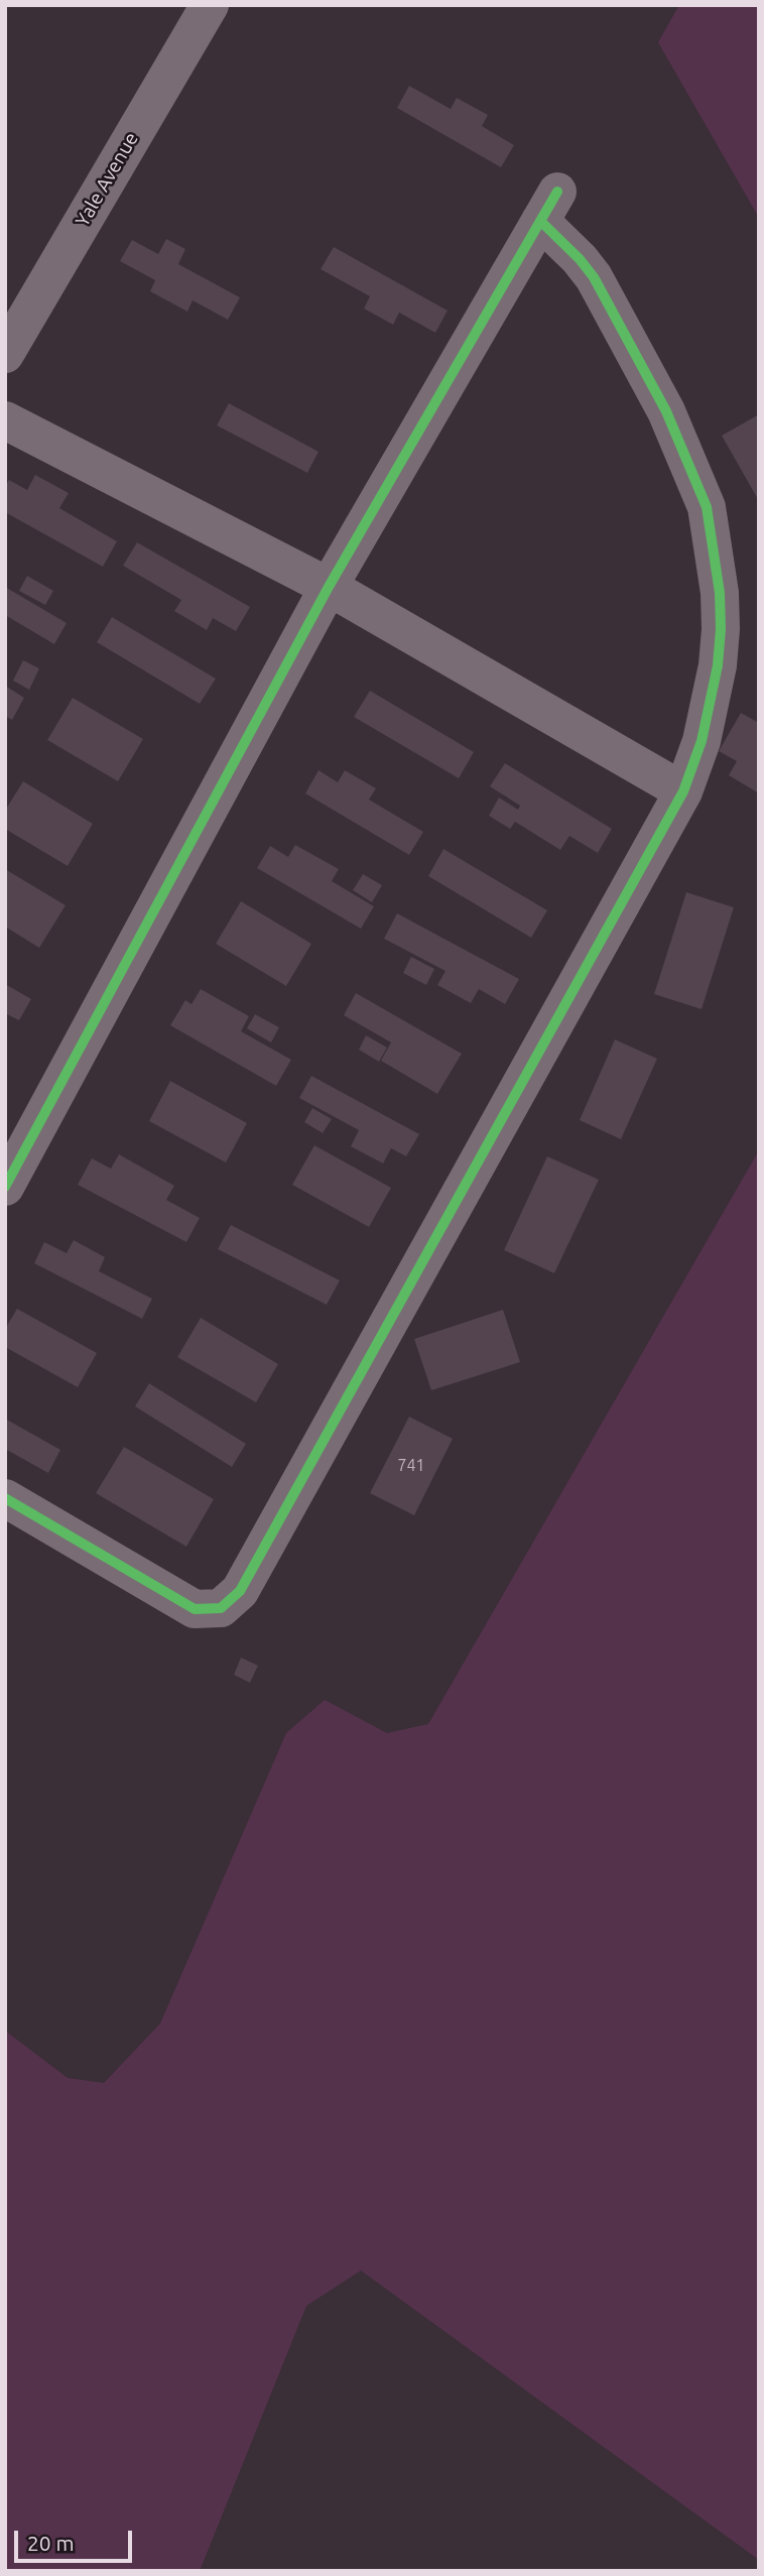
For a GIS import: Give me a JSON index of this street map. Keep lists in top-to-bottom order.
{
  "streets": {
    "street": ["Yale Avenue"]
  },
  "house_numbers": ["741"],
  "scale_bar": "20 m"
}
